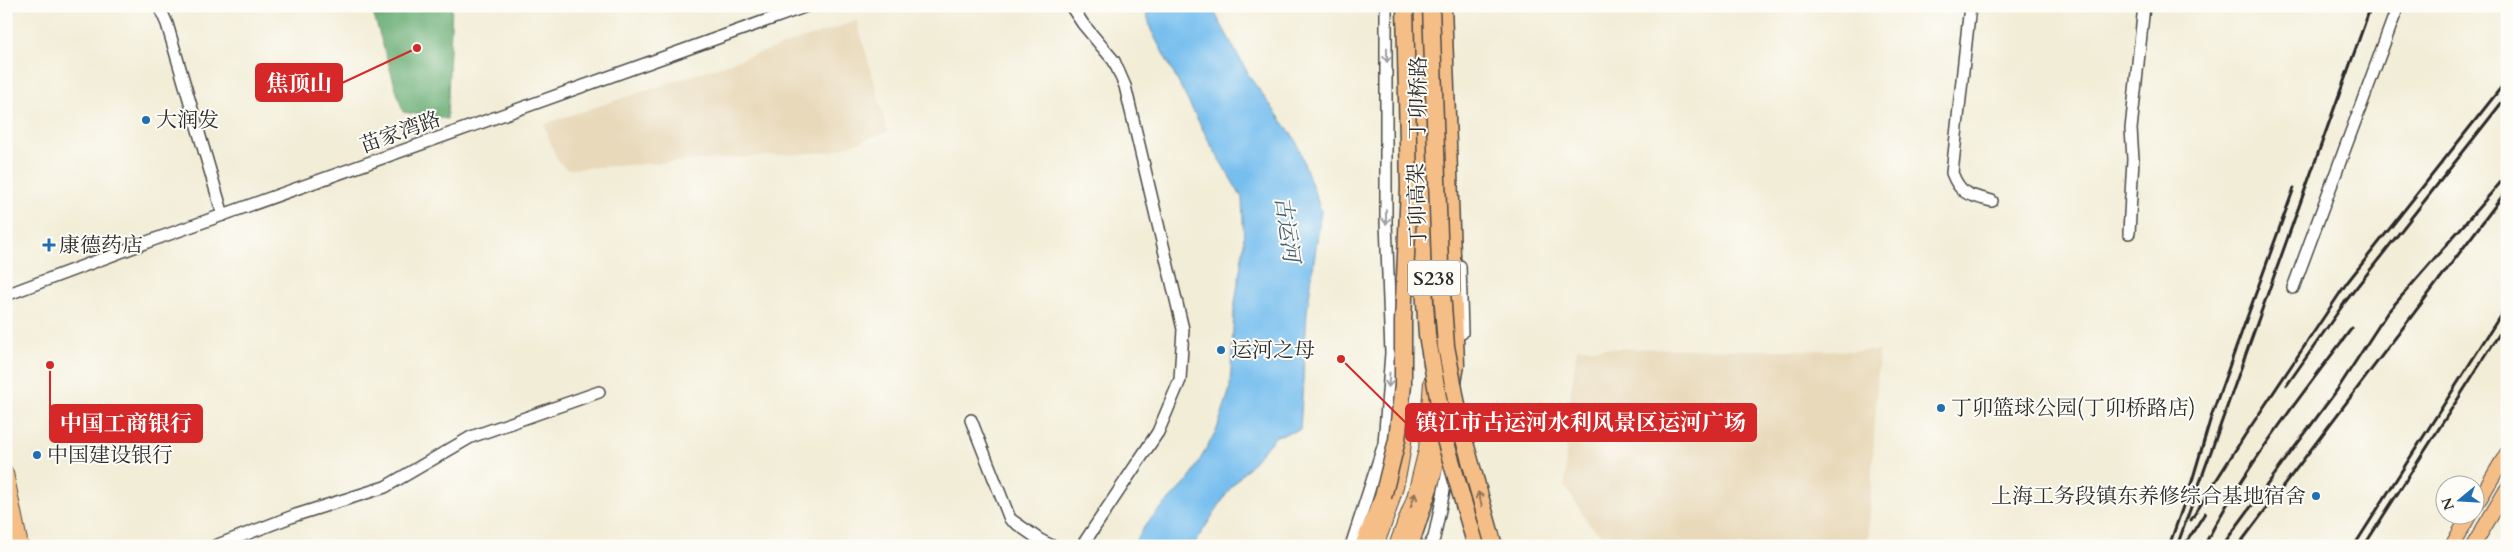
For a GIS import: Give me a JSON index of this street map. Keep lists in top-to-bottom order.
{
  "streets": {
    "highway": ["丁卯高架", "S238"],
    "main road": ["丁卯桥路"],
    "street": ["苗家湾路"]
  },
  "water": ["古运河"],
  "places": {
    "other": [
      "焦顶山",
      "大润发",
      "运河之母",
      "镇江市古运河水利风景区运河广场",
      "中国工商银行",
      "丁卯篮球公园(丁卯桥路店)",
      "中国建设银行",
      "上海工务段镇东养修综合基地宿舍"
    ],
    "health": ["康德药店"]
  },
  "north": "left"
}
